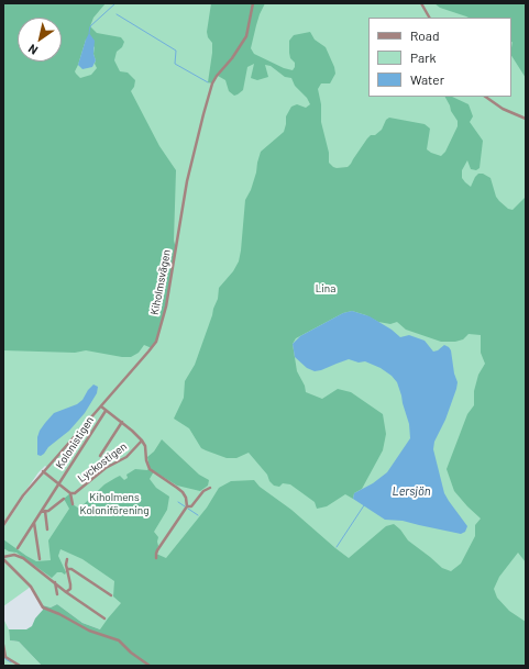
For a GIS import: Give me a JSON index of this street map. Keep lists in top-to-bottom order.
{
  "streets": {
    "street": ["Kiholmsvägen", "Kolonistigen", "Lyckostigen"]
  },
  "crossings": [
    ["Kiholmsvägen", "Lyckostigen"],
    ["Kolonistigen", "Lyckostigen"]
  ],
  "water": ["Lersjön"],
  "parks": ["Lina", "Kiholmens Koloniförening"],
  "legend": ["Road", "Park", "Water"],
  "north": "bottom left"
}
